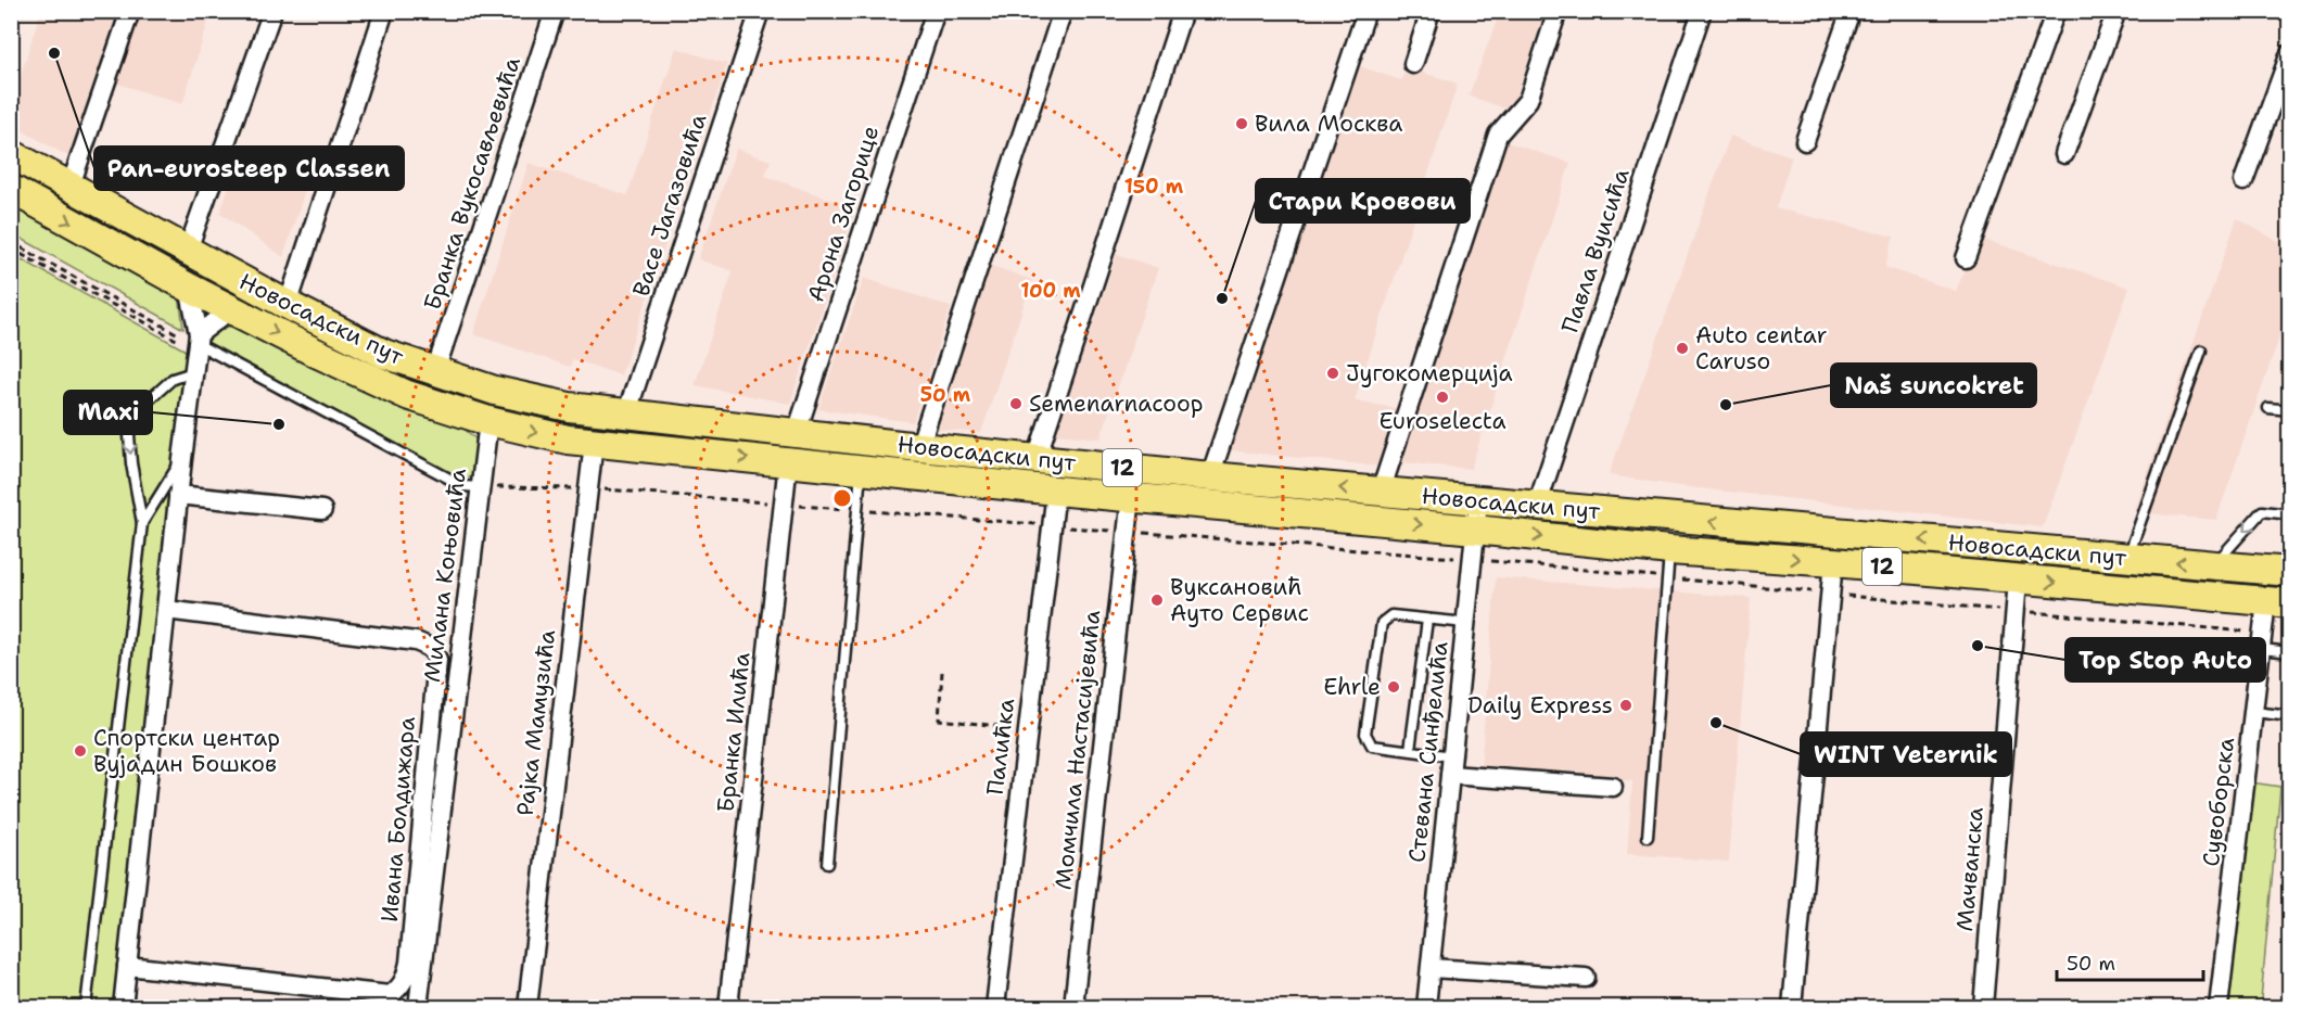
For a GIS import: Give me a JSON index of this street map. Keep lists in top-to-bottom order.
{
  "streets": {
    "main road": ["Новосадски пут", "12"],
    "street": [
      "Бранка Вукосављевића",
      "Васе Јагазовића",
      "Арона Загорице",
      "Павла Вуисића",
      "Милана Коњовића",
      "Рајка Мамузића",
      "Бранка Илића",
      "Палићка",
      "Момчила Настасијевића",
      "Стевана Синђелића",
      "Сувоборска",
      "Ивана Болдижара",
      "Мачванска"
    ]
  },
  "crossings": [
    ["Бранка Вукосављевића", "Новосадски пут"],
    ["Васе Јагазовића", "Новосадски пут"],
    ["Арона Загорице", "Новосадски пут"],
    ["Павла Вуисића", "Новосадски пут"],
    ["Новосадски пут", "Милана Коњовића"],
    ["Новосадски пут", "Рајка Мамузића"],
    ["Новосадски пут", "Бранка Илића"],
    ["Новосадски пут", "Палићка"],
    ["Новосадски пут", "Момчила Настасијевића"],
    ["Новосадски пут", "Стевана Синђелића"],
    ["Новосадски пут", "Сувоборска"],
    ["Новосадски пут", "Мачванска"]
  ],
  "places": [
    "Pan-eurosteep Classen",
    "Вила Москва",
    "Стари Кровови",
    "Auto centar Caruso",
    "Југокомерција",
    "Euroselecta",
    "Semenarnacoop",
    "Naš suncokret",
    "Maxi",
    "Вуксановић Ауто Сервис",
    "Top Stop Auto",
    "Ehrle",
    "Daily Express",
    "WINT Veternik",
    "Спортски центар Вујадин Бошков"
  ],
  "scale_bar": "50 m",
  "rings": ["150 m", "100 m", "50 m"]
}
